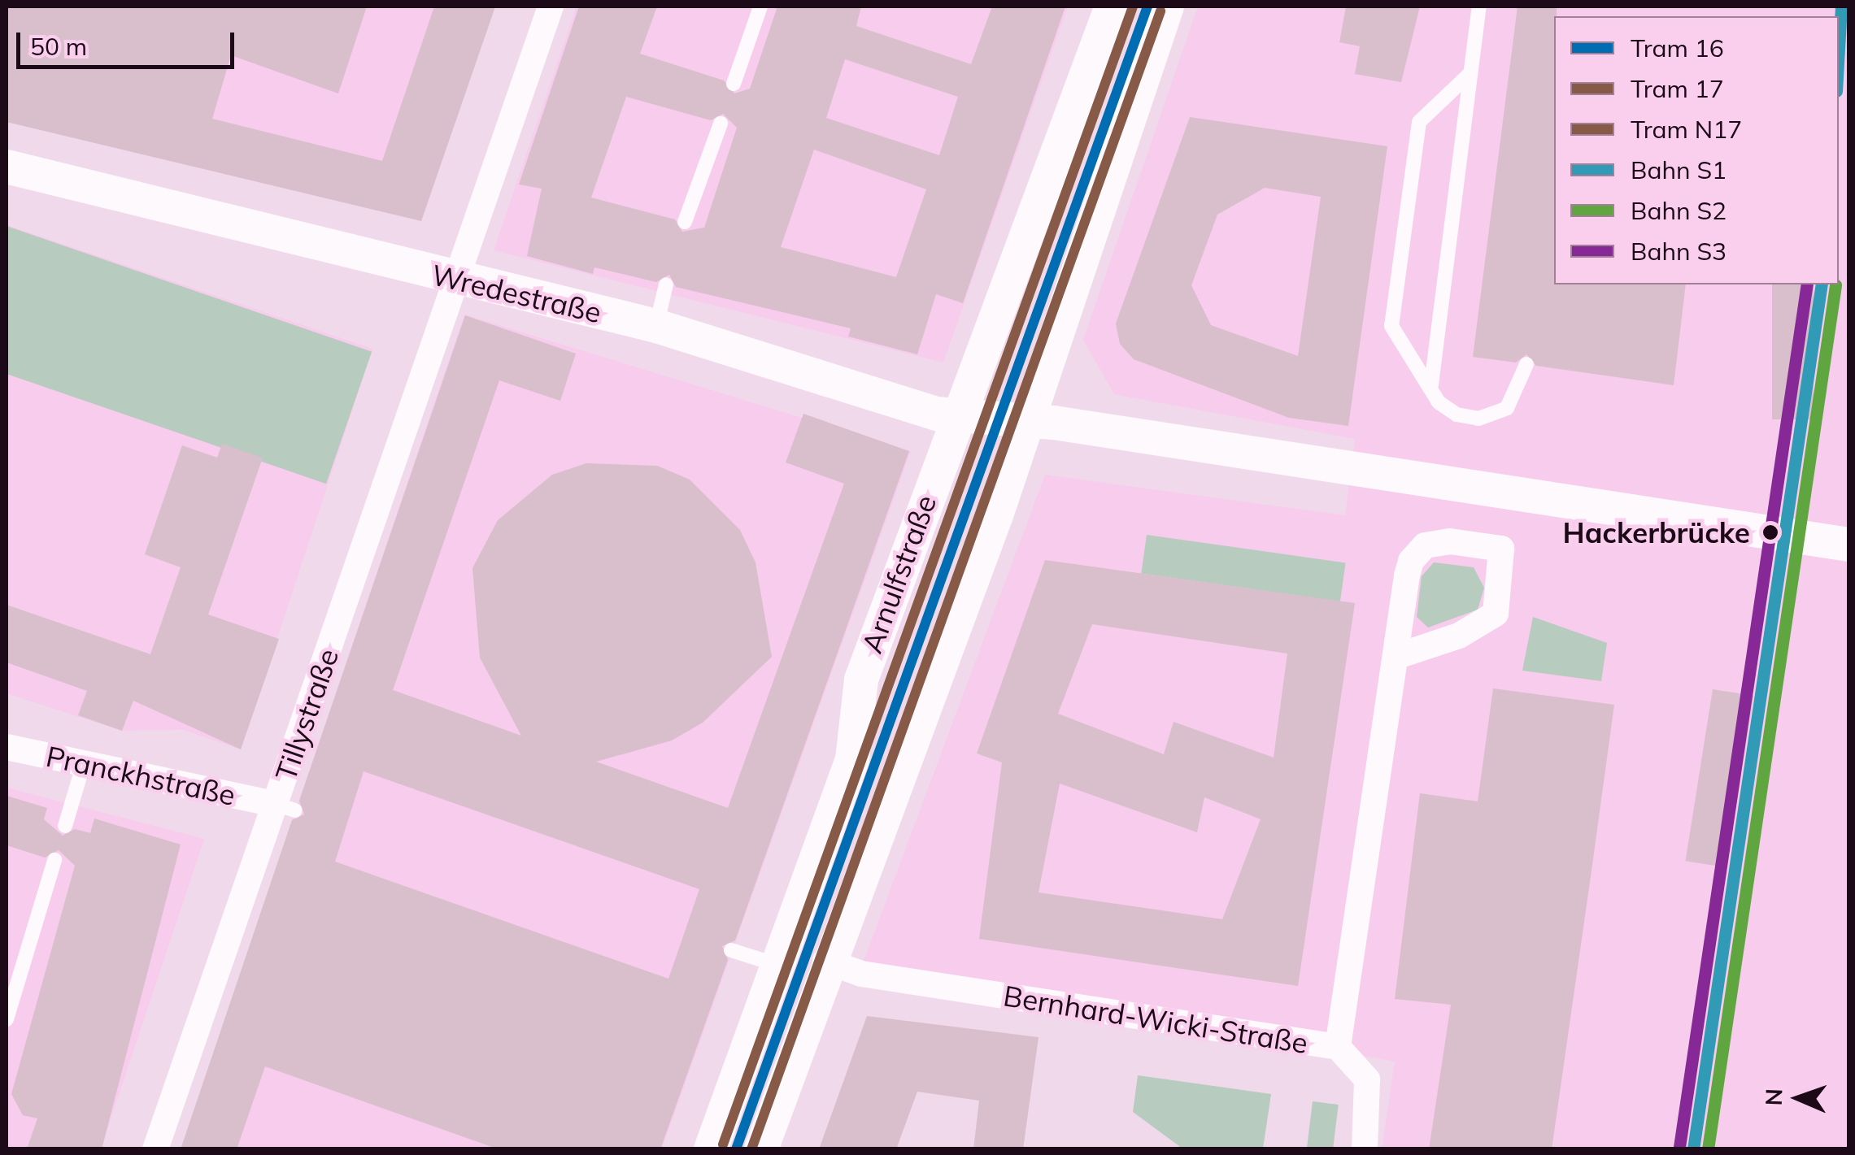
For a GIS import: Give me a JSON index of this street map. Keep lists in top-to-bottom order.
{
  "streets": {
    "street": [
      "Wredestraße",
      "Arnulfstraße",
      "Tillystraße",
      "Pranckhstraße",
      "Bernhard-Wicki-Straße"
    ]
  },
  "crossings": [
    ["Wredestraße", "Arnulfstraße"],
    ["Wredestraße", "Tillystraße"],
    ["Tillystraße", "Pranckhstraße"]
  ],
  "places": ["Hackerbrücke"],
  "lines": [
    "tram line 16",
    "tram line N17",
    "rail line S1",
    "tram line 17",
    "rail line S3",
    "rail line S2"
  ],
  "legend": [
    "Tram 16",
    "Tram 17",
    "Tram N17",
    "Bahn S1",
    "Bahn S2",
    "Bahn S3"
  ],
  "scale_bar": "50 m",
  "north": "left"
}
